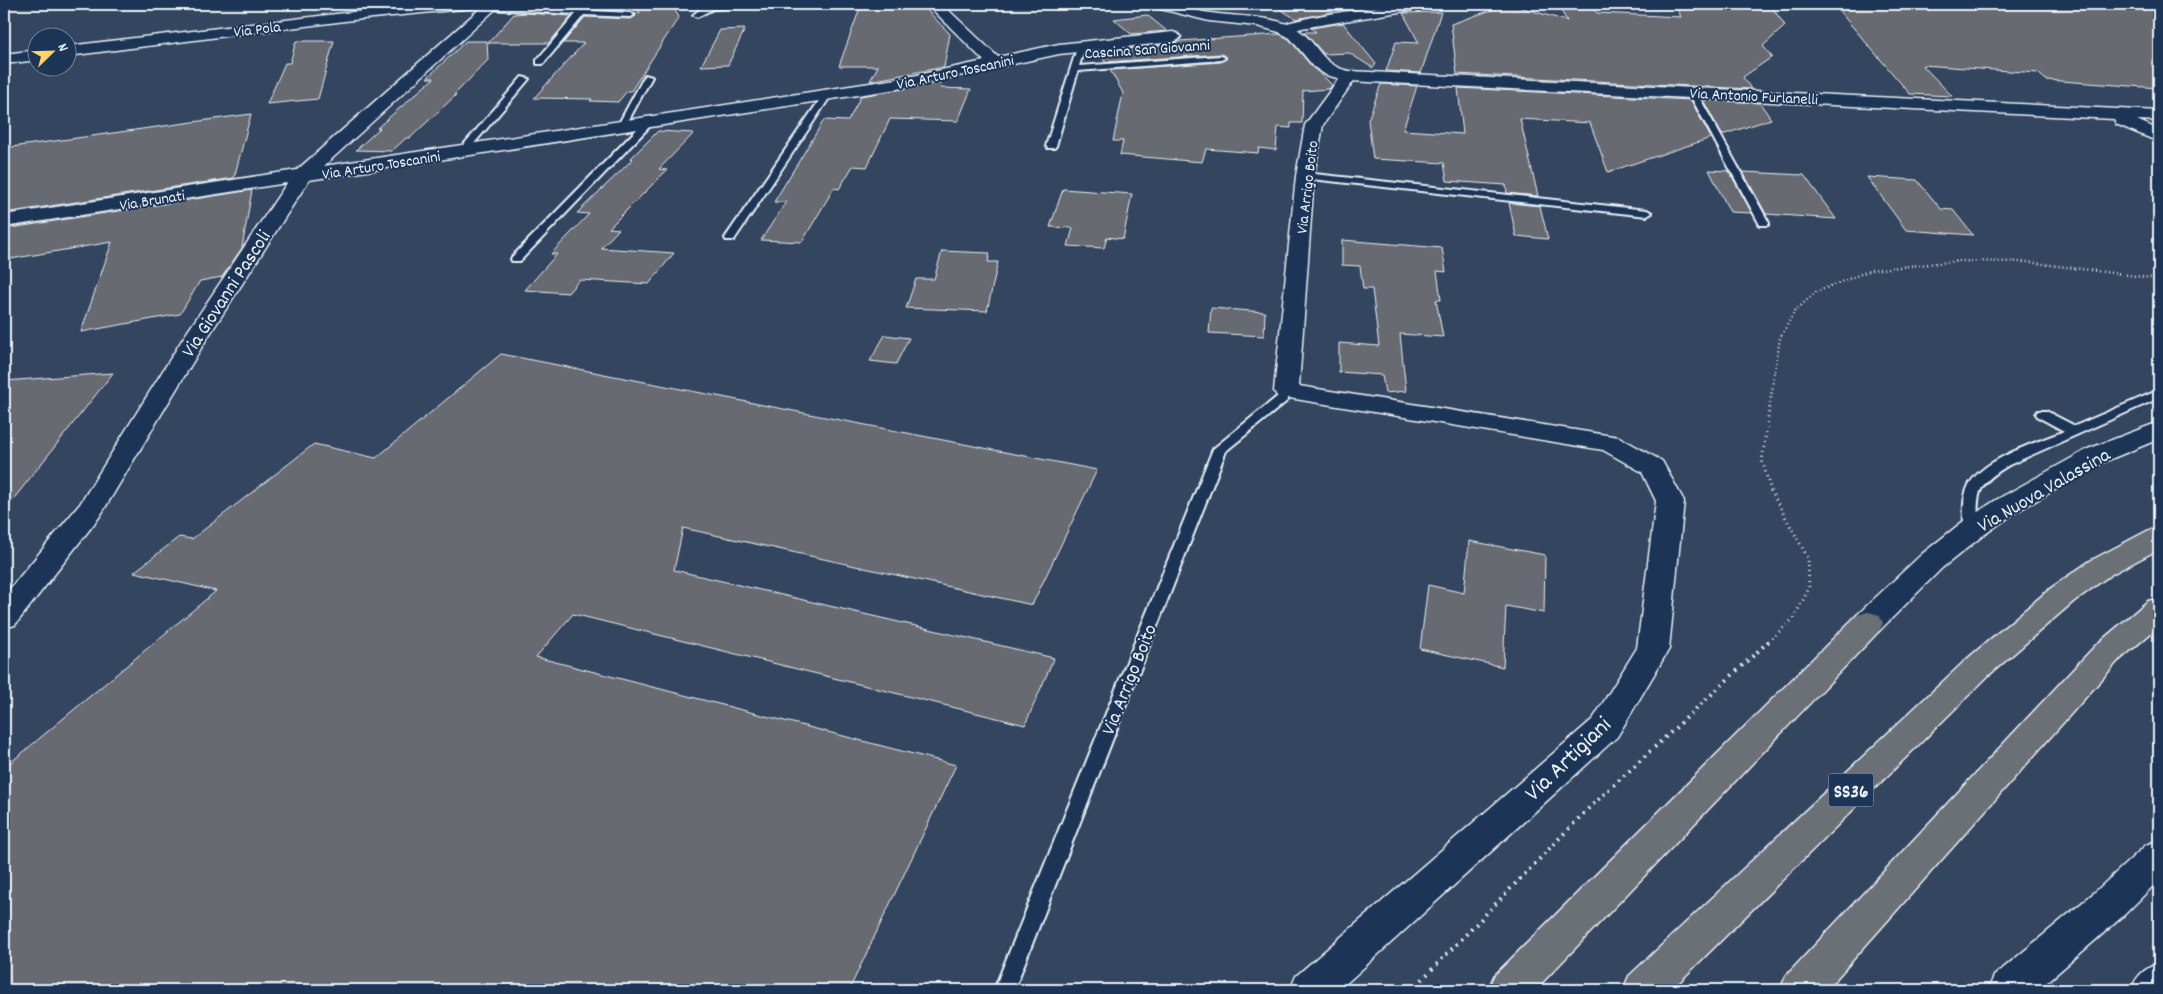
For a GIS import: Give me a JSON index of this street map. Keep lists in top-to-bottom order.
{
  "streets": {
    "highway": ["SS36"],
    "street": [
      "Via Pola",
      "Via Arturo Toscanini",
      "Via Antonio Furlanelli",
      "Via Arrigo Boito",
      "Via Brunati",
      "Via Giovanni Pascoli",
      "Via Nuova Valassina",
      "Via Artigiani"
    ],
    "lane": ["Cascina San Giovanni"]
  },
  "crossings": [
    ["Via Pola", "Via Giovanni Pascoli"],
    ["Via Arturo Toscanini", "Via Brunati"],
    ["Via Arturo Toscanini", "Via Giovanni Pascoli"],
    ["Via Antonio Furlanelli", "Via Arrigo Boito"],
    ["Via Arrigo Boito", "Via Artigiani"],
    ["Via Brunati", "Via Giovanni Pascoli"]
  ],
  "north": "top right"
}
